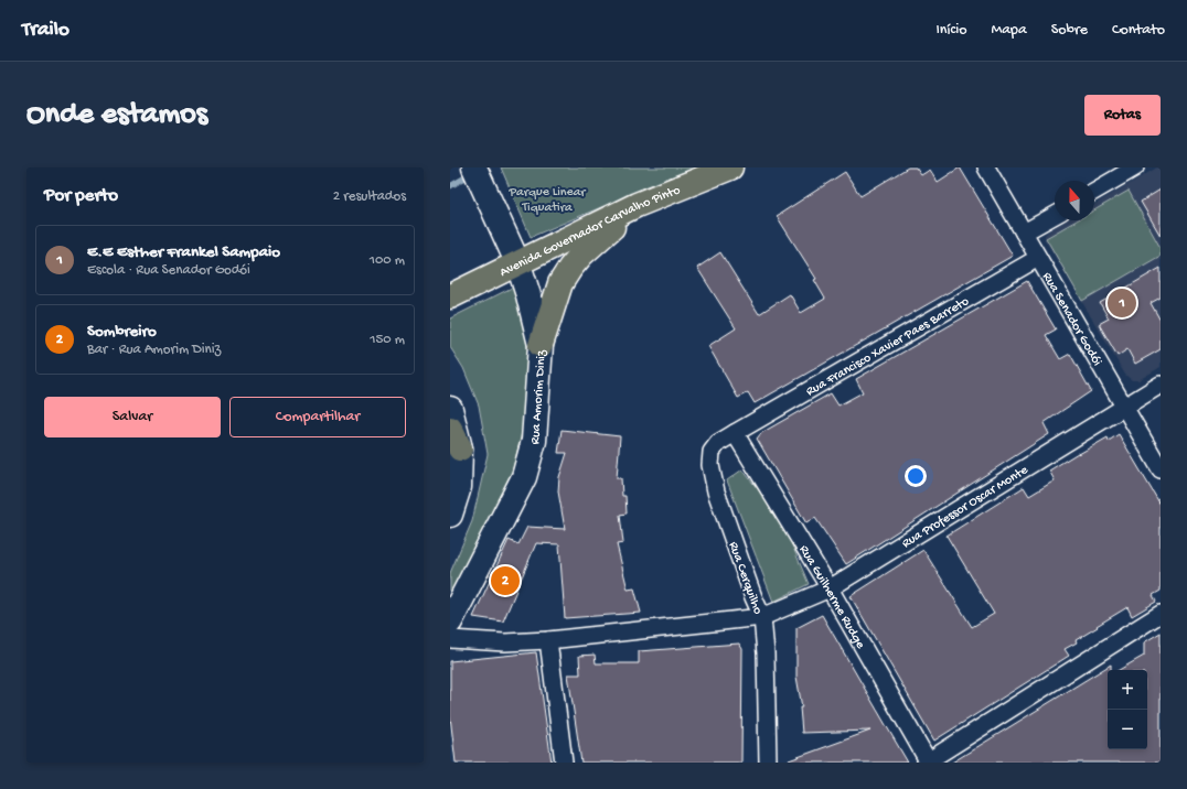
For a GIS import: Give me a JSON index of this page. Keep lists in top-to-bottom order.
{
  "streets": {
    "main road": ["Avenida Governador Carvalho Pinto"],
    "street": [
      "Rua Senador Godói",
      "Rua Francisco Xavier Paes Barreto",
      "Rua Amorim Diniz",
      "Rua Professor Oscar Monte",
      "Rua Cerquilho",
      "Rua Guilherme Rudge"
    ]
  },
  "crossings": [
    ["Avenida Governador Carvalho Pinto", "Rua Amorim Diniz"],
    ["Rua Senador Godói", "Rua Francisco Xavier Paes Barreto"],
    ["Rua Senador Godói", "Rua Professor Oscar Monte"],
    ["Rua Francisco Xavier Paes Barreto", "Rua Cerquilho"],
    ["Rua Francisco Xavier Paes Barreto", "Rua Guilherme Rudge"],
    ["Rua Professor Oscar Monte", "Rua Cerquilho"],
    ["Rua Professor Oscar Monte", "Rua Guilherme Rudge"],
    ["Rua Cerquilho", "Rua Guilherme Rudge"]
  ],
  "parks": ["Parque Linear Tiquatira"],
  "north": "top",
  "page": {
    "header": "Trailo",
    "nav": [
      "Início",
      "Mapa",
      "Sobre",
      "Contato"
    ],
    "buttons": [
      "Rotas",
      ["Salvar", "Compartilhar"]
    ],
    "title": "Onde estamos",
    "heading": ["Por perto", "2 resultados"],
    "list": [
      {
        "mark": "1",
        "name": "E.E Esther Frankel Sampaio",
        "note": "Escola · Rua Senador Godói",
        "value": "100 m"
      },
      {
        "mark": "2",
        "name": "Sombreiro",
        "note": "Bar · Rua Amorim Diniz",
        "value": "150 m"
      }
    ],
    "pins": ["1", "2"],
    "map_buttons": ["+", "−"]
  }
}
